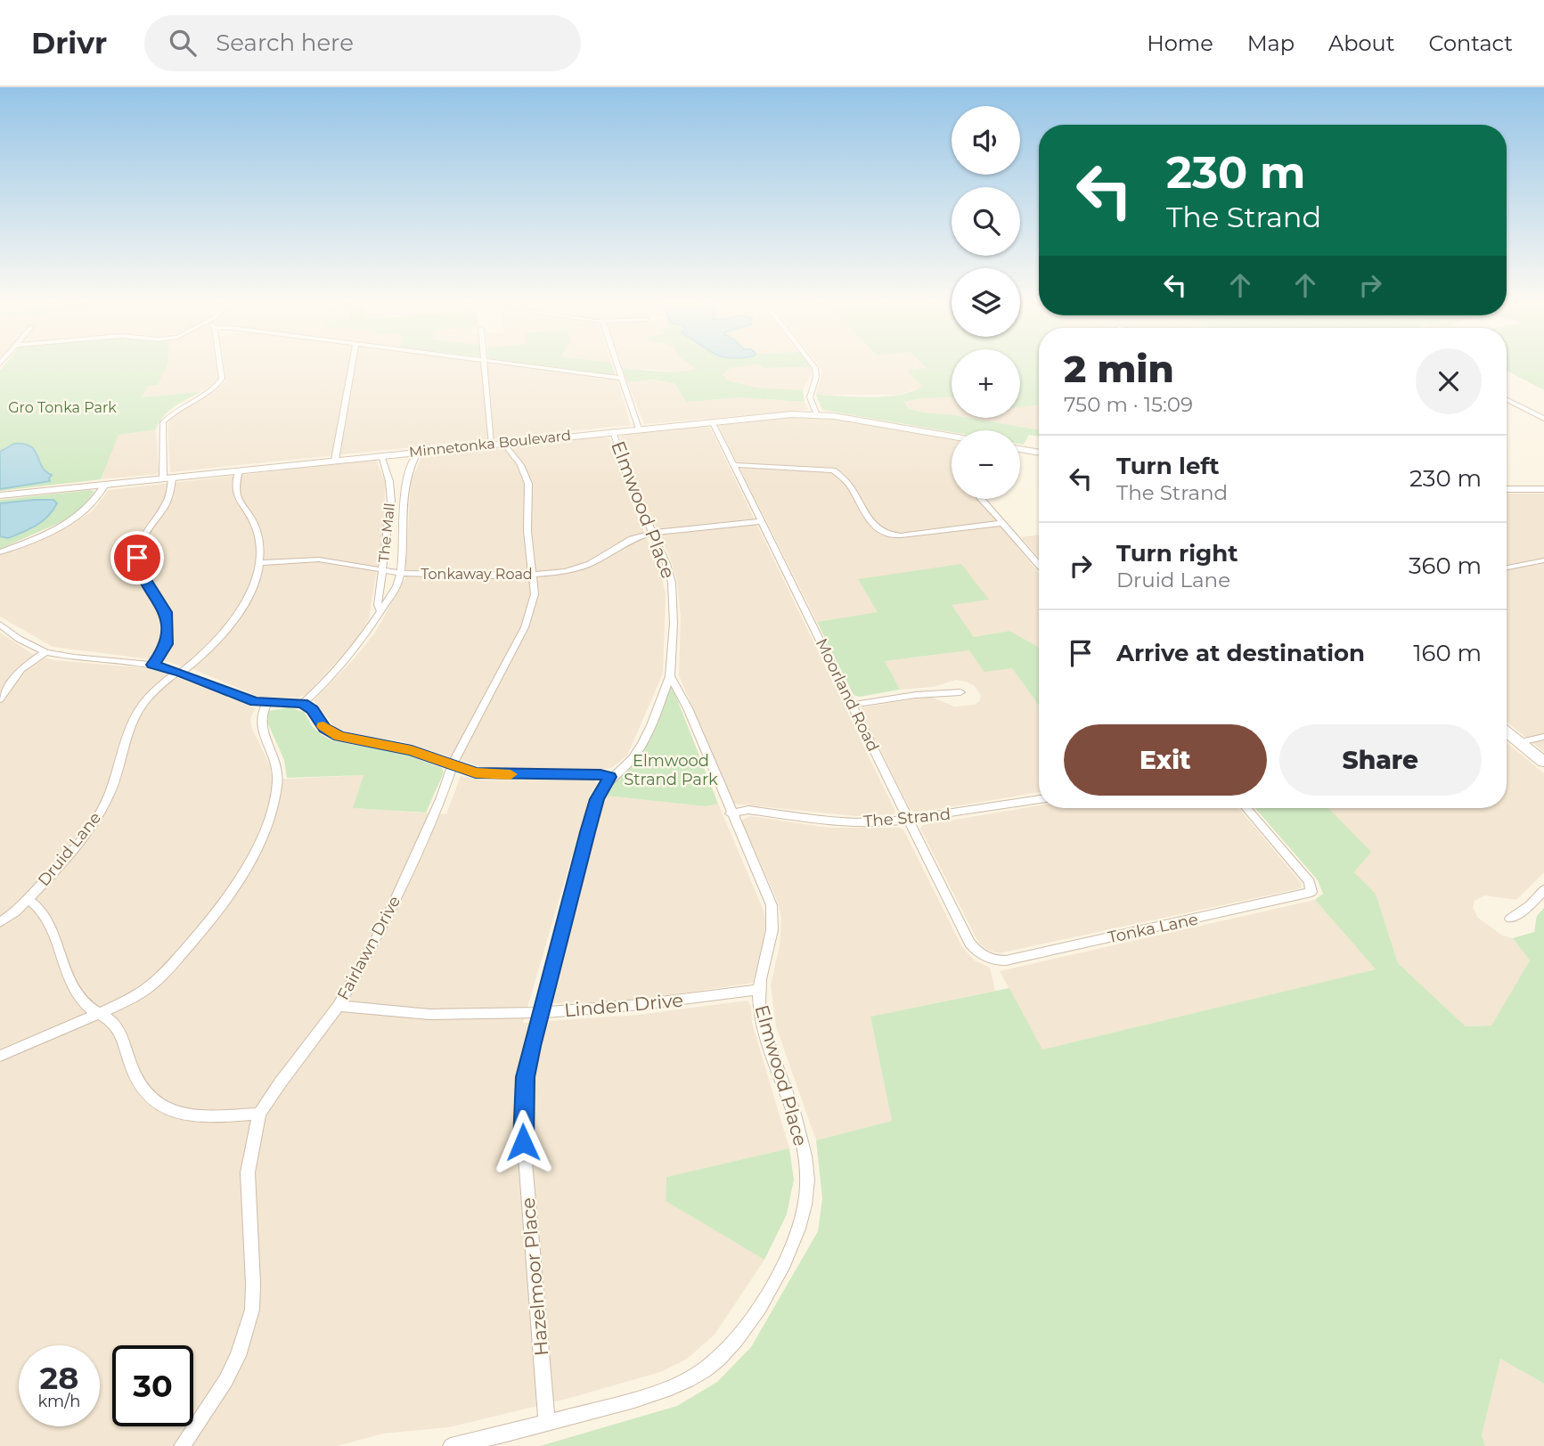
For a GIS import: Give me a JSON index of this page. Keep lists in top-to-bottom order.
{
  "streets": {
    "main road": ["Minnetonka Boulevard"],
    "street": [
      "Elmwood Place",
      "The Mall",
      "Tonkaway Road",
      "Moorland Road",
      "The Strand",
      "Druid Lane",
      "Tonka Lane",
      "Fairlawn Drive",
      "Linden Drive",
      "Hazelmoor Place"
    ]
  },
  "crossings": [
    ["Minnetonka Boulevard", "Elmwood Place"],
    ["Minnetonka Boulevard", "The Mall"],
    ["Minnetonka Boulevard", "Moorland Road"],
    ["Minnetonka Boulevard", "Fairlawn Drive"],
    ["Elmwood Place", "Tonkaway Road"],
    ["Elmwood Place", "The Strand"],
    ["Elmwood Place", "Linden Drive"],
    ["Elmwood Place", "Hazelmoor Place"],
    ["The Mall", "Tonkaway Road"],
    ["Tonkaway Road", "Moorland Road"],
    ["Tonkaway Road", "Druid Lane"],
    ["Tonkaway Road", "Fairlawn Drive"],
    ["Moorland Road", "The Strand"],
    ["Moorland Road", "Tonka Lane"],
    ["Fairlawn Drive", "Linden Drive"],
    ["Linden Drive", "Hazelmoor Place"]
  ],
  "parks": ["Gro Tonka Park", "Elmwood Strand Park"],
  "page": {
    "header": "Drivr",
    "search": "Search here",
    "nav": [
      "Home",
      "Map",
      "About",
      "Contact"
    ],
    "map_buttons": ["+", "−"],
    "turn": ["230 m", "The Strand"],
    "heading": ["2 min", "750 m · 15:09"],
    "list": [
      {
        "name": "Turn left",
        "note": "The Strand",
        "value": "230 m"
      },
      {
        "name": "Turn right",
        "note": "Druid Lane",
        "value": "360 m"
      },
      {
        "name": "Arrive at destination",
        "value": "160 m"
      }
    ],
    "buttons": ["Exit", "Share"],
    "speed": "28 km/h",
    "limit": "30"
  }
}
